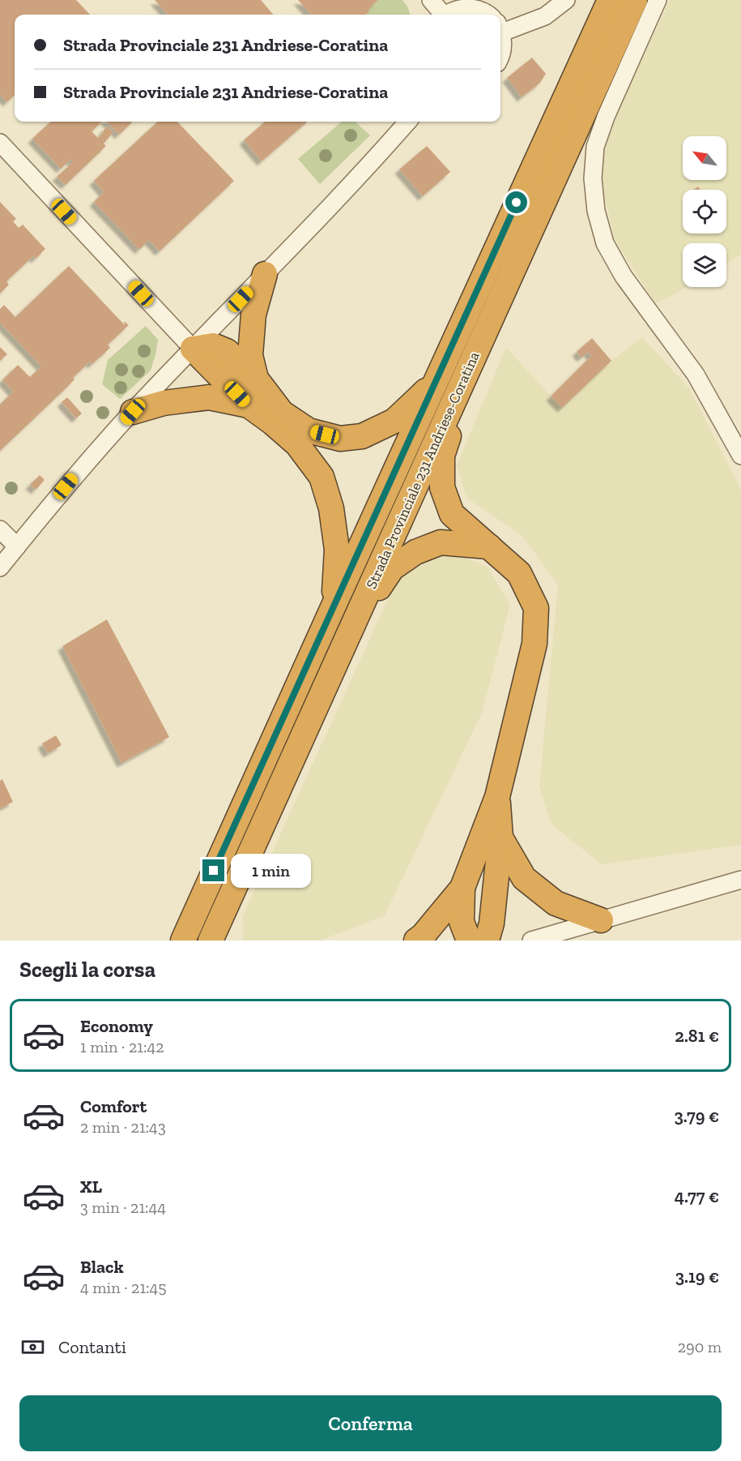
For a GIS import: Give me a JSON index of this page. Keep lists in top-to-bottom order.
{
  "streets": {
    "highway": ["Strada Provinciale 231 Andriese-Coratina"]
  },
  "north": "top left",
  "page": {
    "banner": ["Strada Provinciale 231 Andriese-Coratina", "Strada Provinciale 231 Andriese-Coratina"],
    "bubble": "1 min",
    "heading": "Scegli la corsa",
    "list": [
      {
        "name": "Economy",
        "note": "1 min · 21:42",
        "value": "2.81 €"
      },
      {
        "name": "Comfort",
        "note": "2 min · 21:43",
        "value": "3.79 €"
      },
      {
        "name": "XL",
        "note": "3 min · 21:44",
        "value": "4.77 €"
      },
      {
        "name": "Black",
        "note": "4 min · 21:45",
        "value": "3.19 €"
      }
    ],
    "pay": ["Contanti", "290 m"],
    "buttons": "Conferma"
  }
}
